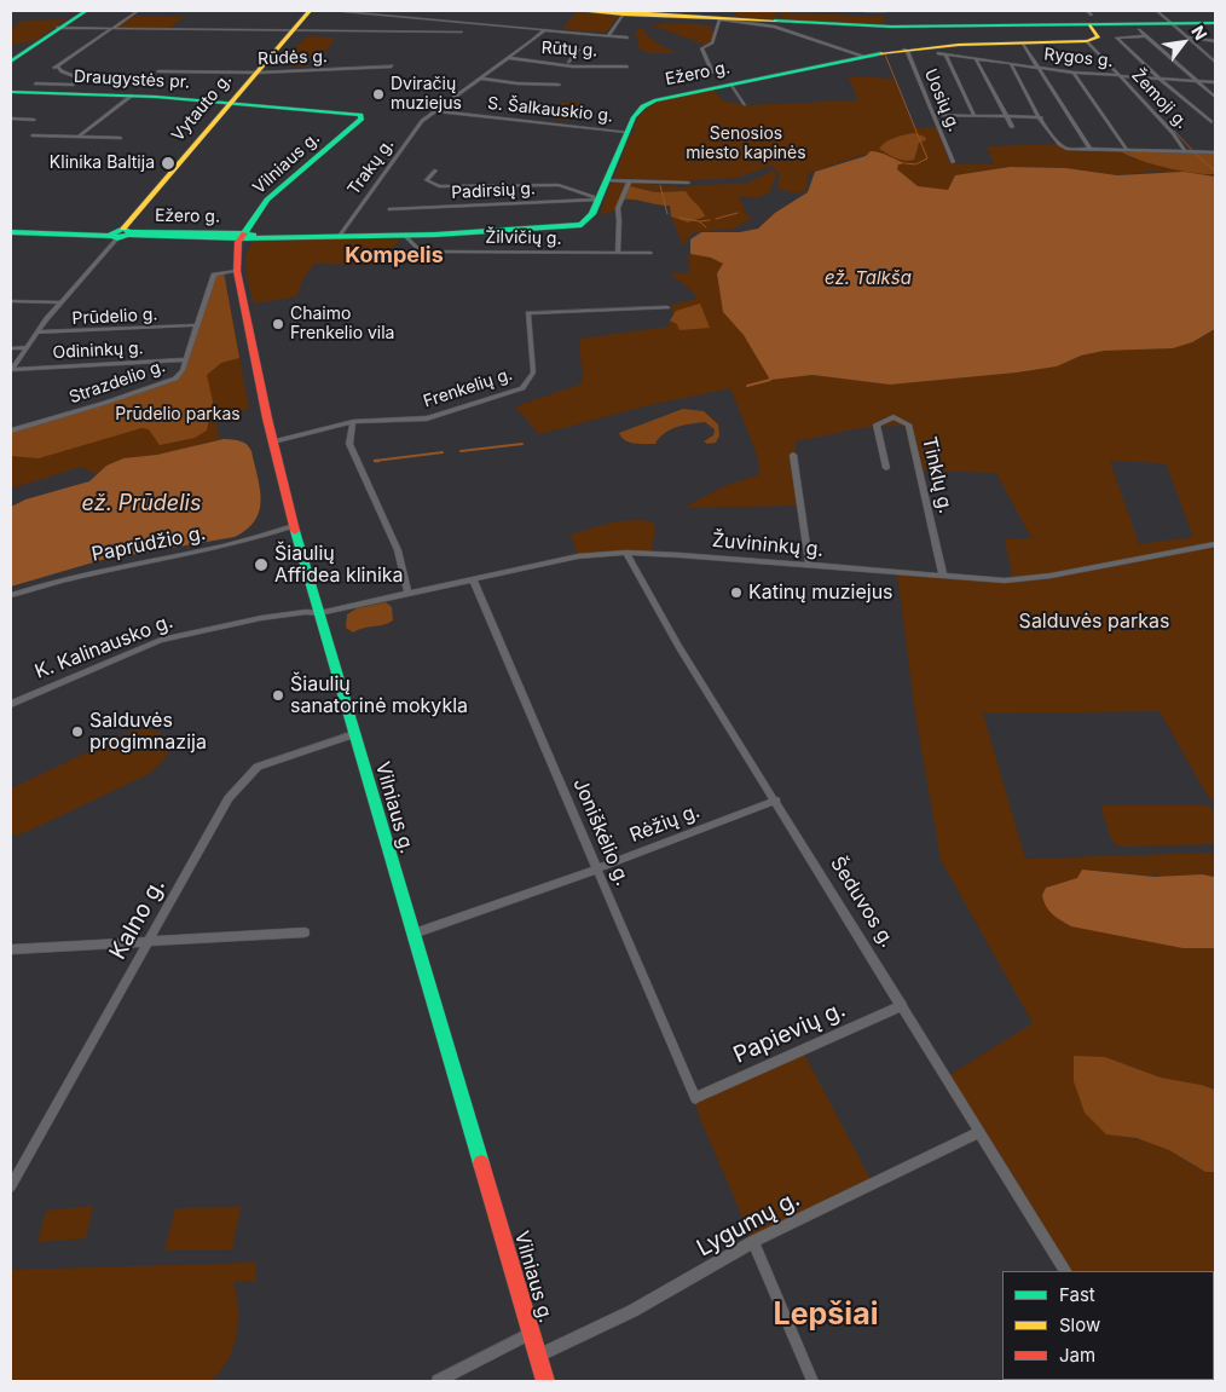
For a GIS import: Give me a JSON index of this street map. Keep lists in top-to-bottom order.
{
  "streets": {
    "main road": [
      "Ežero g.",
      "Draugystės pr.",
      "Vytauto g.",
      "Vilniaus g."
    ],
    "street": [
      "Rūtų g.",
      "Rūdės g.",
      "Rygos g.",
      "Žemoji g.",
      "Uosių g.",
      "S. Šalkauskio g.",
      "Trakų g.",
      "Padirsių g.",
      "Žilvičių g.",
      "Prūdelio g.",
      "Odininkų g.",
      "Strazdelio g.",
      "Frenkelių g.",
      "Tinklų g.",
      "Paprūdžio g.",
      "Žuvininkų g.",
      "K. Kalinausko g.",
      "Rėžių g.",
      "Joniškėlio g.",
      "Šeduvos g.",
      "Kalno g.",
      "Papievių g.",
      "Lygumų g."
    ]
  },
  "crossings": [
    ["Rūtų g.", "Trakų g."],
    ["Rūdės g.", "Vytauto g."],
    ["Rygos g.", "Ežero g."],
    ["Rygos g.", "Žemoji g."],
    ["Ežero g.", "Uosių g."],
    ["Ežero g.", "Vytauto g."],
    ["Ežero g.", "S. Šalkauskio g."],
    ["Ežero g.", "Vilniaus g."],
    ["Ežero g.", "Trakų g."],
    ["Ežero g.", "Padirsių g."],
    ["Ežero g.", "Žilvičių g."],
    ["Draugystės pr.", "Vytauto g."],
    ["Draugystės pr.", "Vilniaus g."],
    ["Vytauto g.", "Prūdelio g."],
    ["Vytauto g.", "Odininkų g."],
    ["S. Šalkauskio g.", "Trakų g."],
    ["Vilniaus g.", "Strazdelio g."],
    ["Vilniaus g.", "Frenkelių g."],
    ["Vilniaus g.", "Paprūdžio g."],
    ["Vilniaus g.", "Žuvininkų g."],
    ["Vilniaus g.", "K. Kalinausko g."],
    ["Vilniaus g.", "Rėžių g."],
    ["Vilniaus g.", "Kalno g."],
    ["Vilniaus g.", "Lygumų g."],
    ["Prūdelio g.", "Strazdelio g."],
    ["Odininkų g.", "Strazdelio g."],
    ["Tinklų g.", "Žuvininkų g."],
    ["Žuvininkų g.", "K. Kalinausko g."],
    ["Žuvininkų g.", "Joniškėlio g."],
    ["Žuvininkų g.", "Šeduvos g."],
    ["Rėžių g.", "Joniškėlio g."],
    ["Rėžių g.", "Šeduvos g."],
    ["Joniškėlio g.", "Papievių g."],
    ["Šeduvos g.", "Papievių g."],
    ["Šeduvos g.", "Lygumų g."]
  ],
  "districts": ["Kompelis", "Lepšiai"],
  "water": ["ež. Talkša", "ež. Prūdelis"],
  "parks": ["Senosios miesto kapinės", "Prūdelio parkas", "Salduvės parkas"],
  "places": [
    "Dviračių muziejus",
    "Klinika Baltija",
    "Chaimo Frenkelio vila",
    "Šiaulių Affidea klinika",
    "Katinų muziejus",
    "Šiaulių sanatorinė mokykla",
    "Salduvės progimnazija"
  ],
  "legend": ["Fast", "Slow", "Jam"],
  "north": "top right"
}
